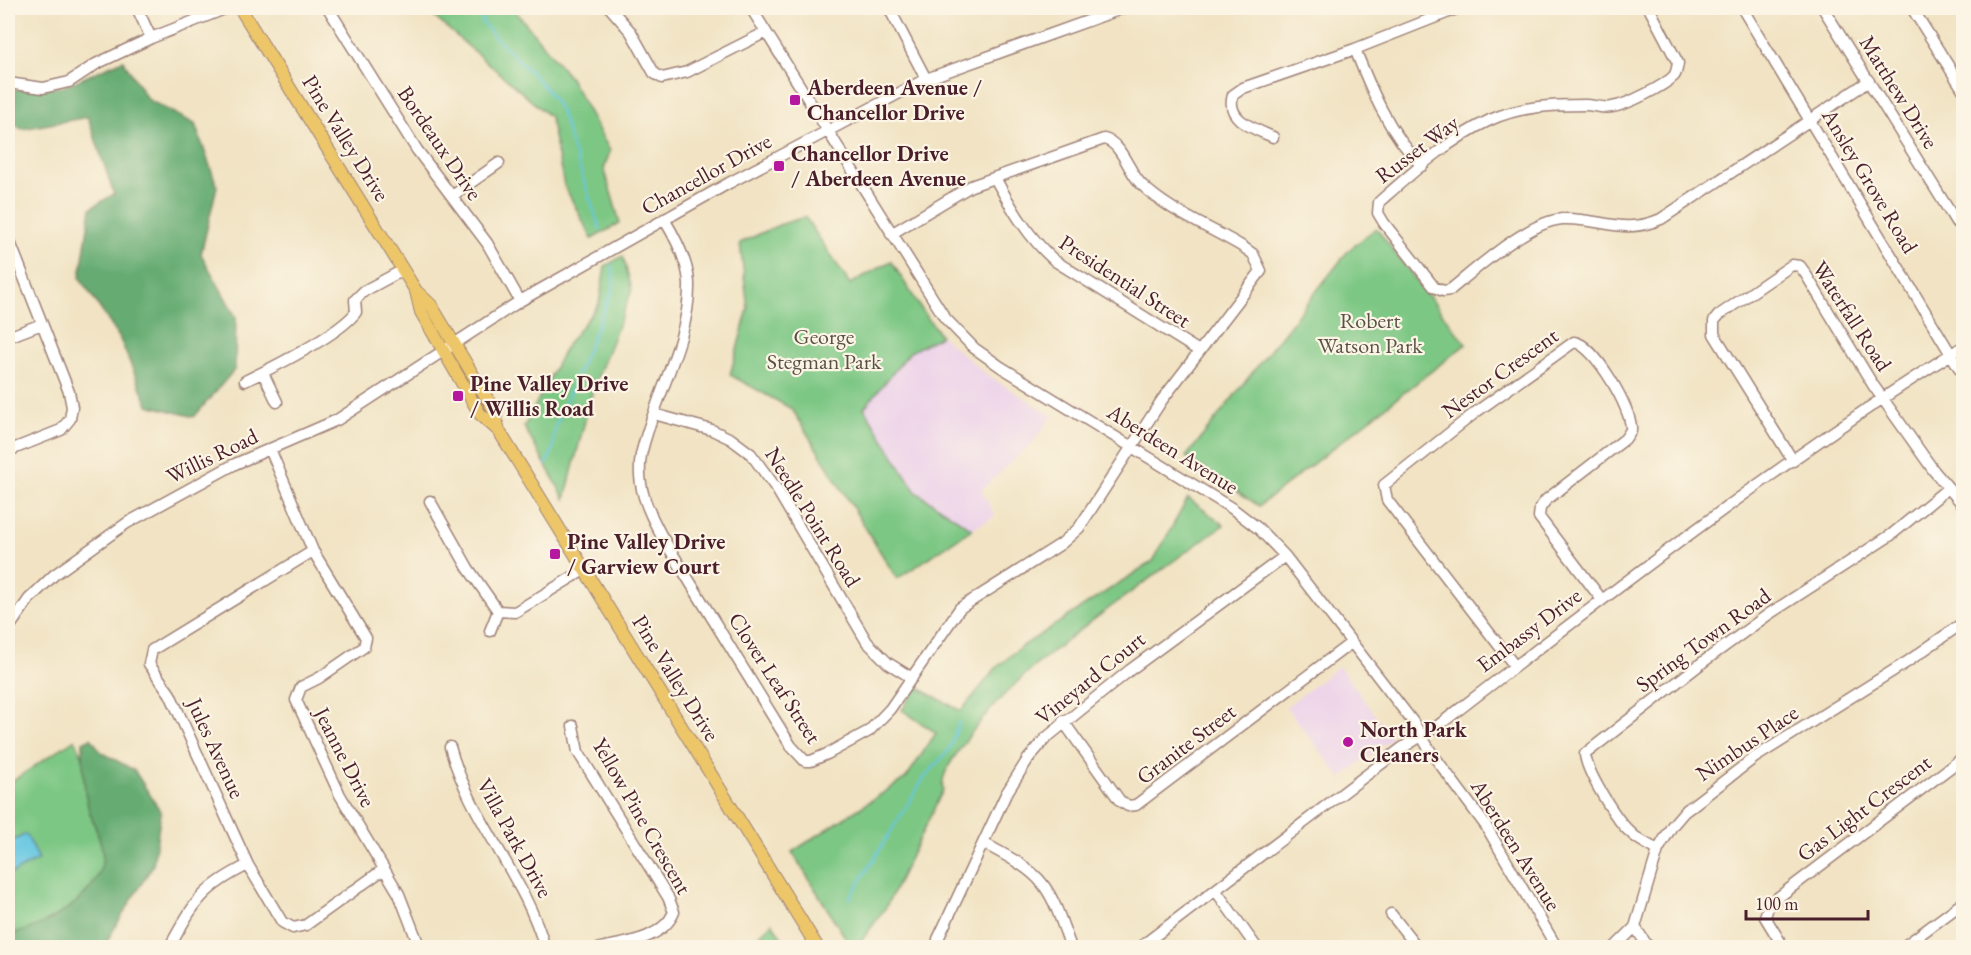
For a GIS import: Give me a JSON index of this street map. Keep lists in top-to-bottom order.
{
  "streets": {
    "main road": ["Pine Valley Drive"],
    "street": [
      "Matthew Drive",
      "Bordeaux Drive",
      "Russet Way",
      "Chancellor Drive",
      "Ansley Grove Road",
      "Presidential Street",
      "Waterfall Road",
      "Nestor Crescent",
      "Aberdeen Avenue",
      "Willis Road",
      "Needle Point Road",
      "Embassy Drive",
      "Spring Town Road",
      "Clover Leaf Street",
      "Vineyard Court",
      "Nimbus Place",
      "Granite Street",
      "Jules Avenue",
      "Jeanne Drive",
      "Gas Light Crescent",
      "Yellow Pine Crescent",
      "Villa Park Drive"
    ]
  },
  "crossings": [
    ["Pine Valley Drive", "Chancellor Drive"],
    ["Pine Valley Drive", "Willis Road"],
    ["Bordeaux Drive", "Chancellor Drive"],
    ["Russet Way", "Ansley Grove Road"],
    ["Chancellor Drive", "Aberdeen Avenue"],
    ["Chancellor Drive", "Willis Road"],
    ["Chancellor Drive", "Clover Leaf Street"],
    ["Ansley Grove Road", "Embassy Drive"],
    ["Presidential Street", "Clover Leaf Street"],
    ["Waterfall Road", "Embassy Drive"],
    ["Nestor Crescent", "Embassy Drive"],
    ["Aberdeen Avenue", "Embassy Drive"],
    ["Aberdeen Avenue", "Clover Leaf Street"],
    ["Aberdeen Avenue", "Vineyard Court"],
    ["Aberdeen Avenue", "Granite Street"],
    ["Willis Road", "Jeanne Drive"],
    ["Needle Point Road", "Clover Leaf Street"],
    ["Spring Town Road", "Nimbus Place"],
    ["Vineyard Court", "Granite Street"],
    ["Jules Avenue", "Jeanne Drive"]
  ],
  "parks": ["Robert Watson Park", "George Stegman Park"],
  "places": {
    "transit": [
      "Aberdeen Avenue / Chancellor Drive",
      "Chancellor Drive / Aberdeen Avenue",
      "Pine Valley Drive / Willis Road",
      "Pine Valley Drive / Garview Court"
    ],
    "other": ["North Park Cleaners"]
  },
  "scale_bar": "100 m"
}
